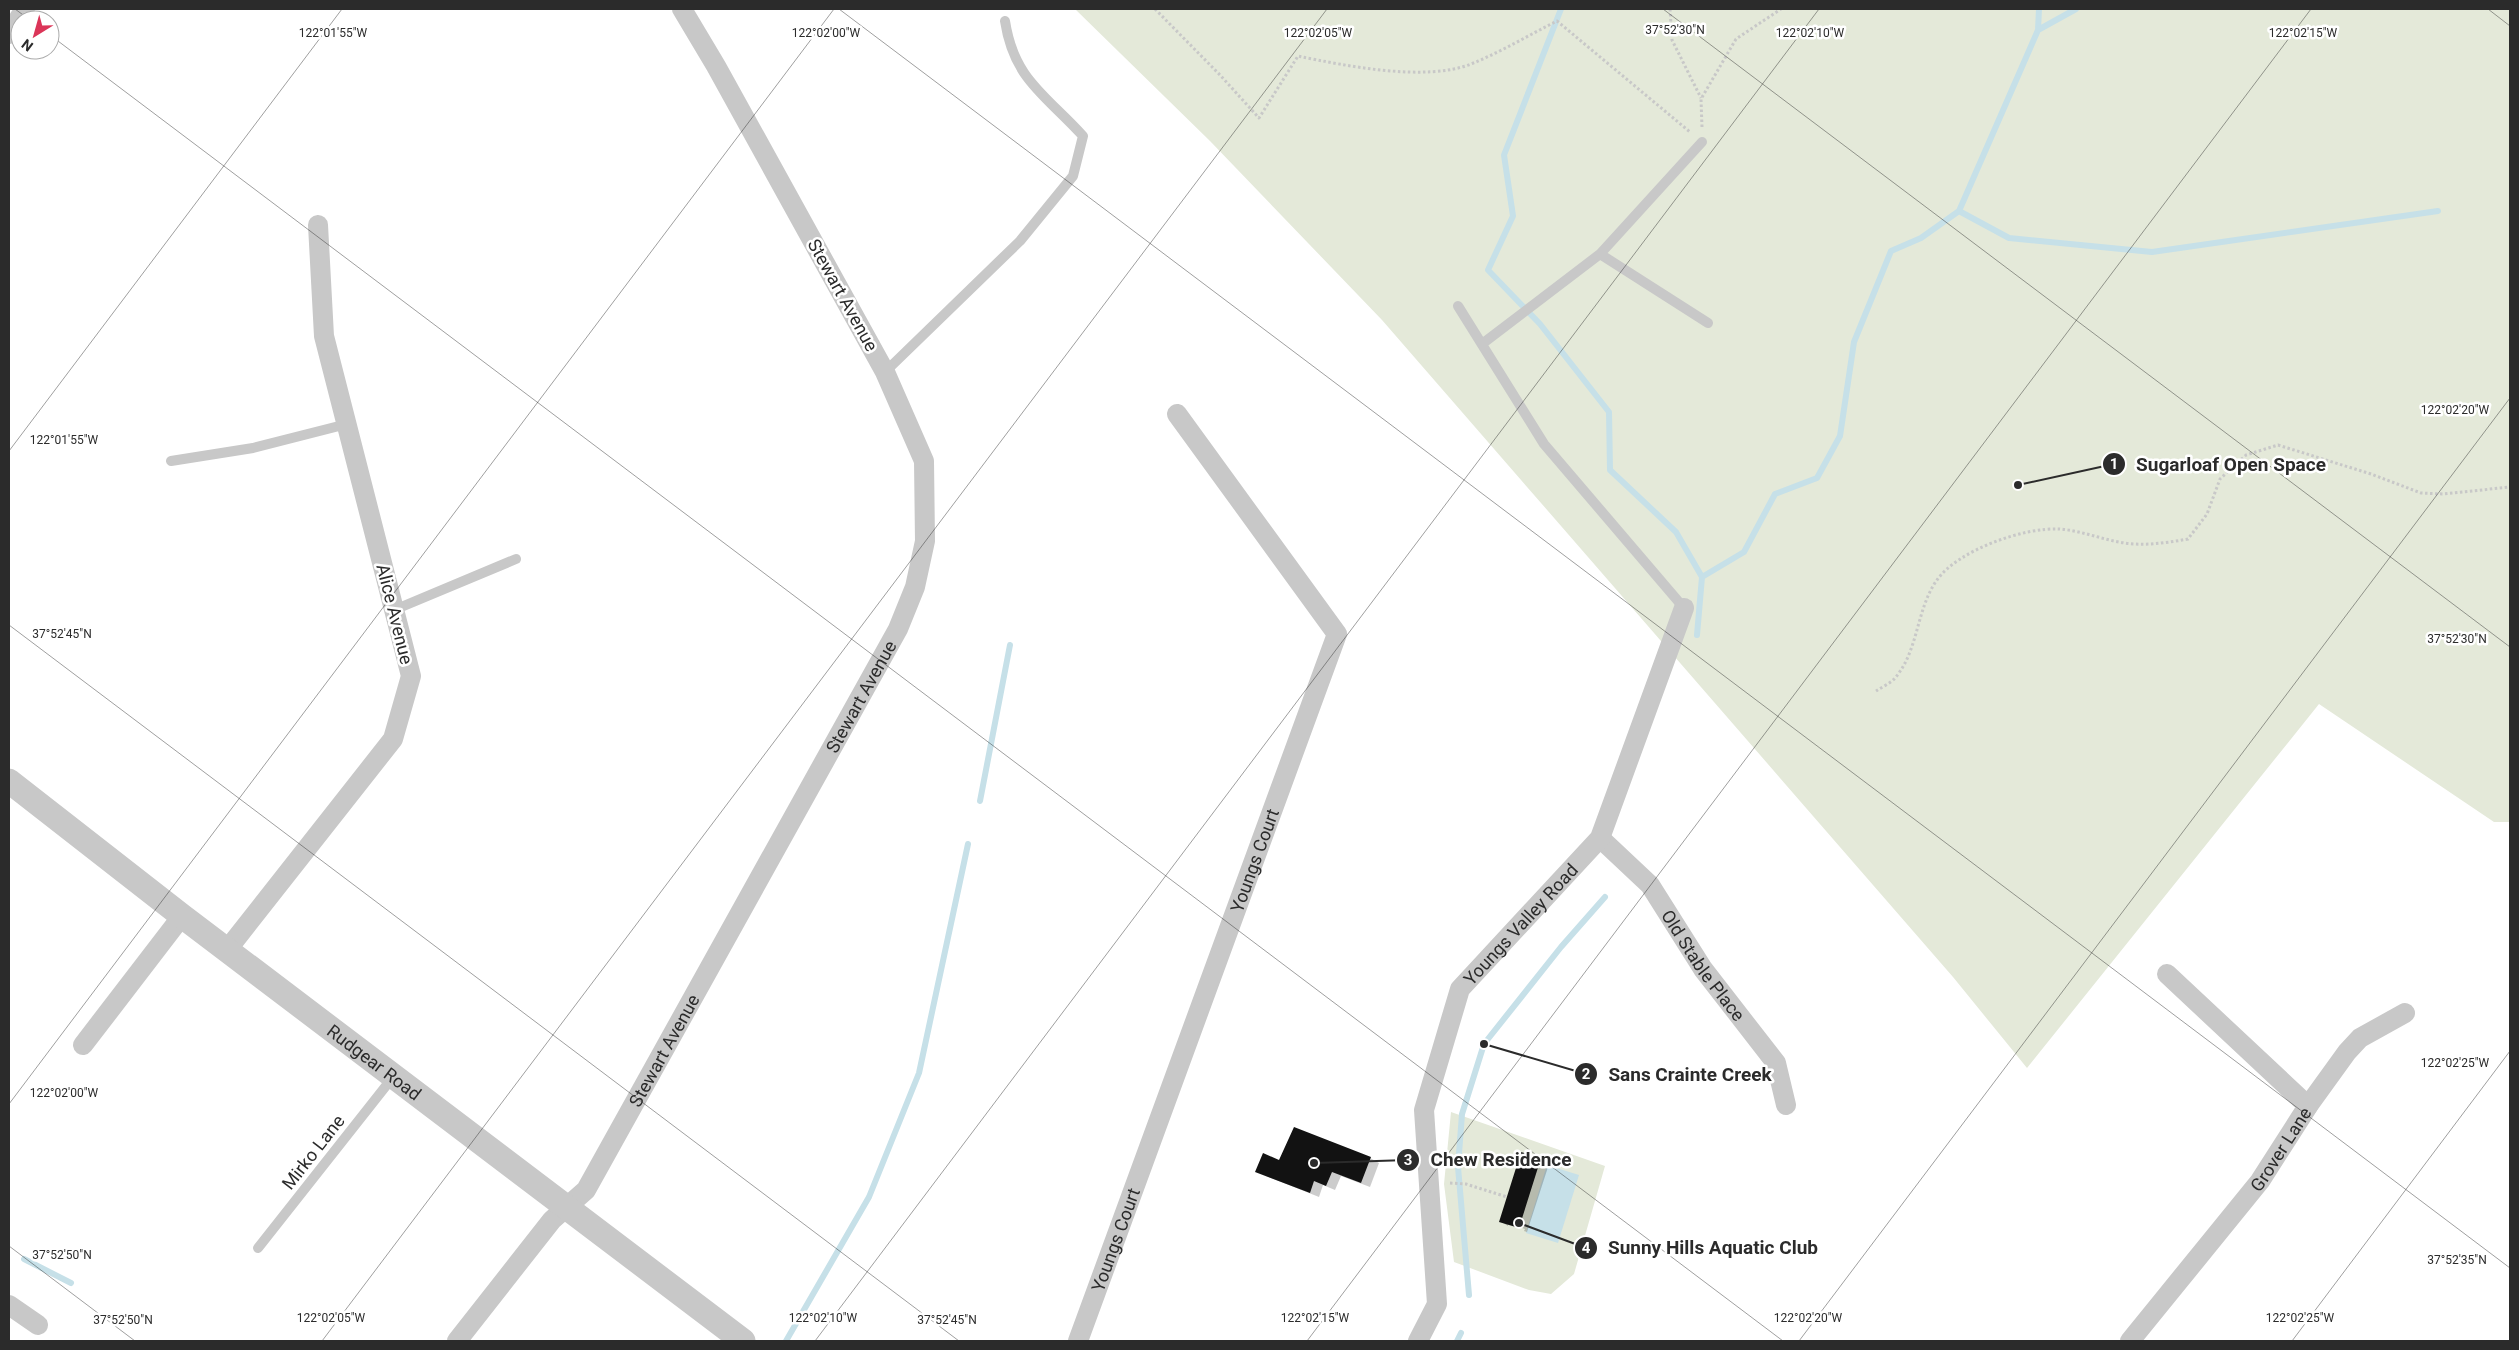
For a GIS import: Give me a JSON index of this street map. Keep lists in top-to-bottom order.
{
  "streets": {
    "street": [
      "Stewart Avenue",
      "Alice Avenue",
      "Youngs Court",
      "Youngs Valley Road",
      "Old Stable Place",
      "Rudgear Road",
      "Grover Lane"
    ],
    "lane": ["Mirko Lane"]
  },
  "crossings": [
    ["Stewart Avenue", "Rudgear Road"],
    ["Alice Avenue", "Rudgear Road"],
    ["Youngs Valley Road", "Old Stable Place"],
    ["Rudgear Road", "Mirko Lane"]
  ],
  "places": [
    "Sugarloaf Open Space",
    "Sans Crainte Creek",
    "Chew Residence",
    "Sunny Hills Aquatic Club"
  ],
  "north": "bottom left",
  "coordinates": [
    "37°52'30\"N",
    "122°01'55\"W",
    "122°02'00\"W",
    "122°02'05\"W",
    "122°02'10\"W",
    "122°02'15\"W",
    "122°02'20\"W",
    "37°52'45\"N",
    "122°02'25\"W",
    "37°52'50\"N",
    "37°52'35\"N"
  ]
}
